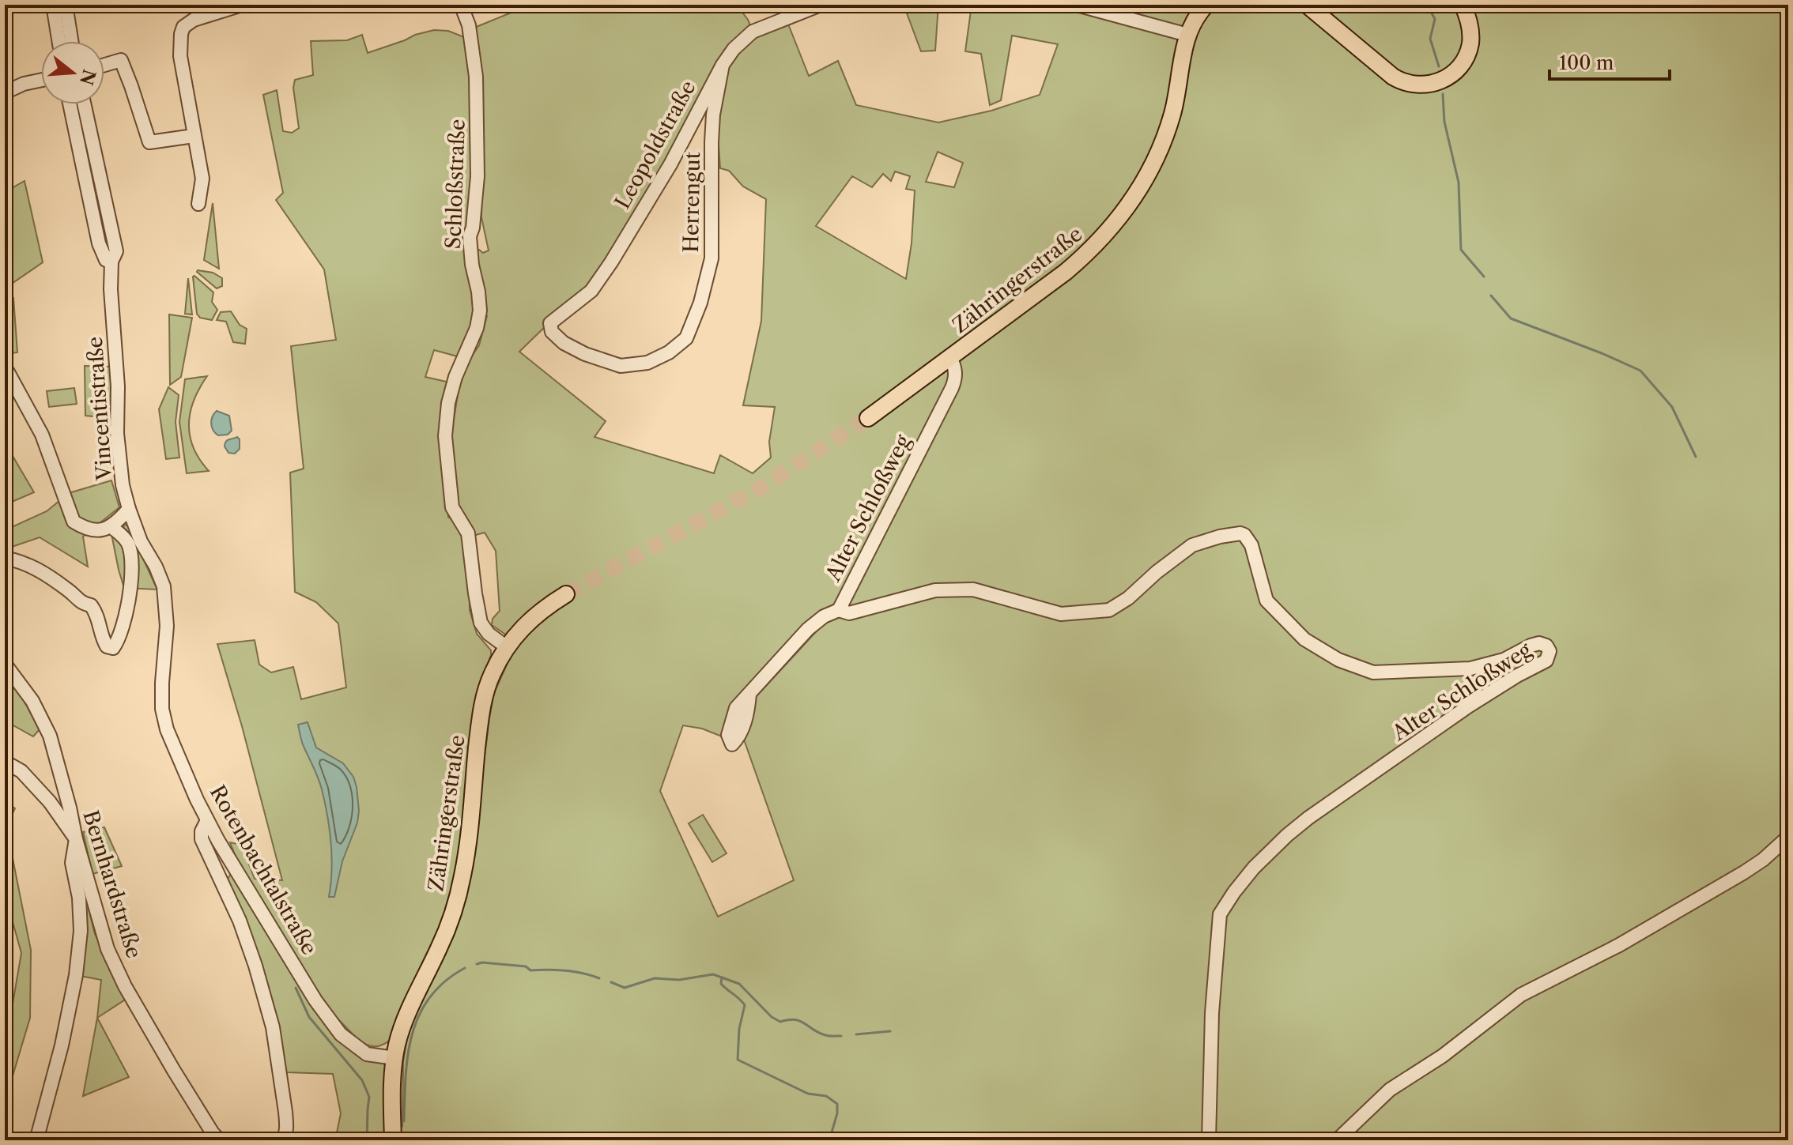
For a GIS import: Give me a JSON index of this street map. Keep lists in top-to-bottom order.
{
  "streets": {
    "main road": ["Zähringerstraße"],
    "street": [
      "Leopoldstraße",
      "Schloßstraße",
      "Herrengut",
      "Vincentistraße",
      "Alter Schloßweg",
      "Rotenbachtalstraße",
      "Bernhardstraße"
    ]
  },
  "crossings": [
    ["Leopoldstraße", "Herrengut"],
    ["Schloßstraße", "Zähringerstraße"],
    ["Zähringerstraße", "Alter Schloßweg"],
    ["Zähringerstraße", "Rotenbachtalstraße"],
    ["Vincentistraße", "Rotenbachtalstraße"]
  ],
  "scale_bar": "100 m",
  "north": "right"
}
